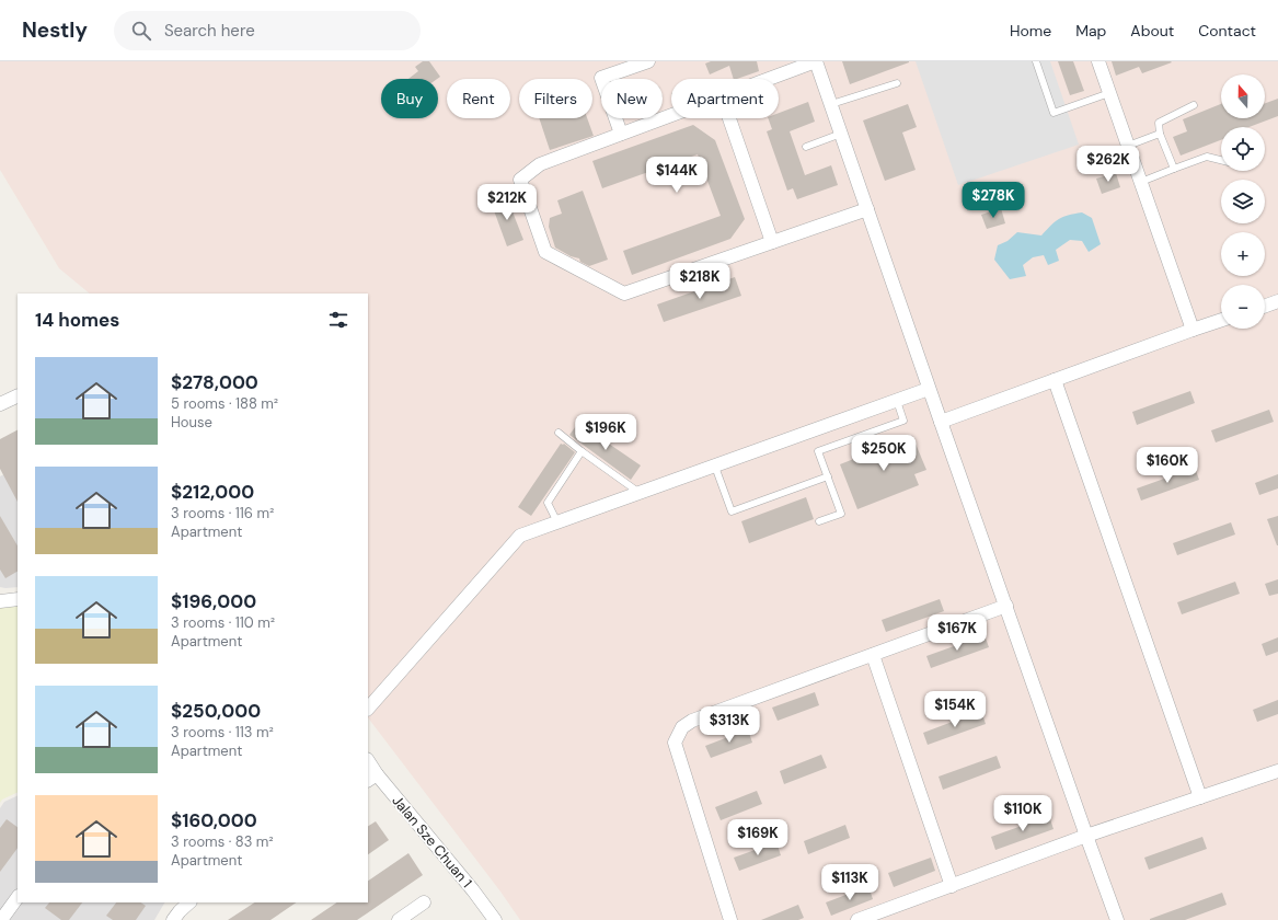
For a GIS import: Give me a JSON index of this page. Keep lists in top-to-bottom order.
{
  "streets": {
    "street": ["Jalan Sze Chuan 1"]
  },
  "north": "top",
  "page": {
    "header": "Nestly",
    "search": "Search here",
    "nav": [
      "Home",
      "Map",
      "About",
      "Contact"
    ],
    "map_buttons": ["+", "−"],
    "chip": [
      "Buy",
      "Rent",
      "Filters",
      "New",
      "Apartment"
    ],
    "price": [
      "$262K",
      "$144K",
      "$278K",
      "$212K",
      "$218K",
      "$196K",
      "$250K",
      "$160K",
      "$167K",
      "$154K",
      "$313K",
      "$110K",
      "$169K",
      "$113K"
    ],
    "heading": "14 homes",
    "list": [
      {
        "name": "$278,000",
        "note": "5 rooms · 188 m² · House"
      },
      {
        "name": "$212,000",
        "note": "3 rooms · 116 m² · Apartment"
      },
      {
        "name": "$196,000",
        "note": "3 rooms · 110 m² · Apartment"
      },
      {
        "name": "$250,000",
        "note": "3 rooms · 113 m² · Apartment"
      },
      {
        "name": "$160,000",
        "note": "3 rooms · 83 m² · Apartment"
      }
    ]
  }
}
